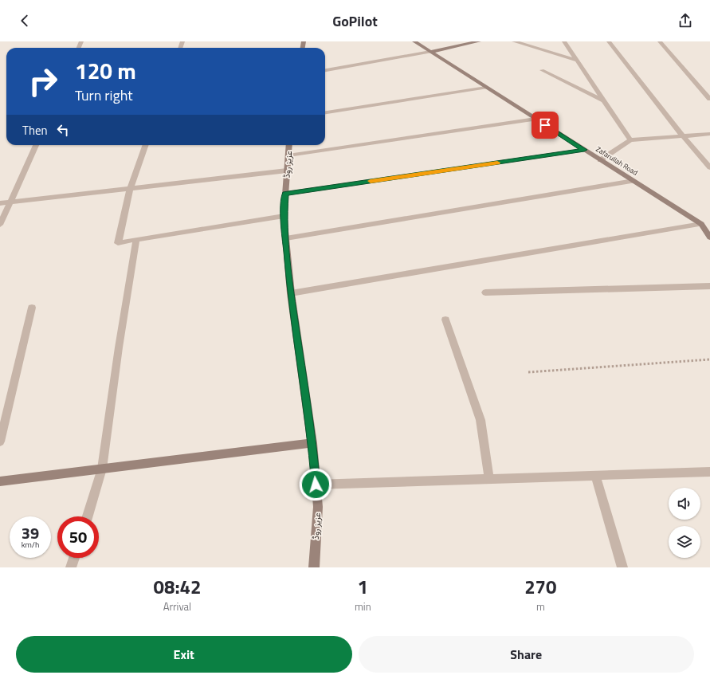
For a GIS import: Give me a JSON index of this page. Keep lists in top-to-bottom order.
{
  "streets": {
    "street": ["Zafarullah Road", "عزیز روڈ"]
  },
  "page": {
    "header": "GoPilot",
    "turn": ["120 m", "Turn right"],
    "then": "Then",
    "speed": "39 km/h",
    "limit": "50",
    "eta": [
      "08:42",
      "Arrival",
      "1",
      "min",
      "270",
      "m"
    ],
    "buttons": ["Exit", "Share"]
  }
}
